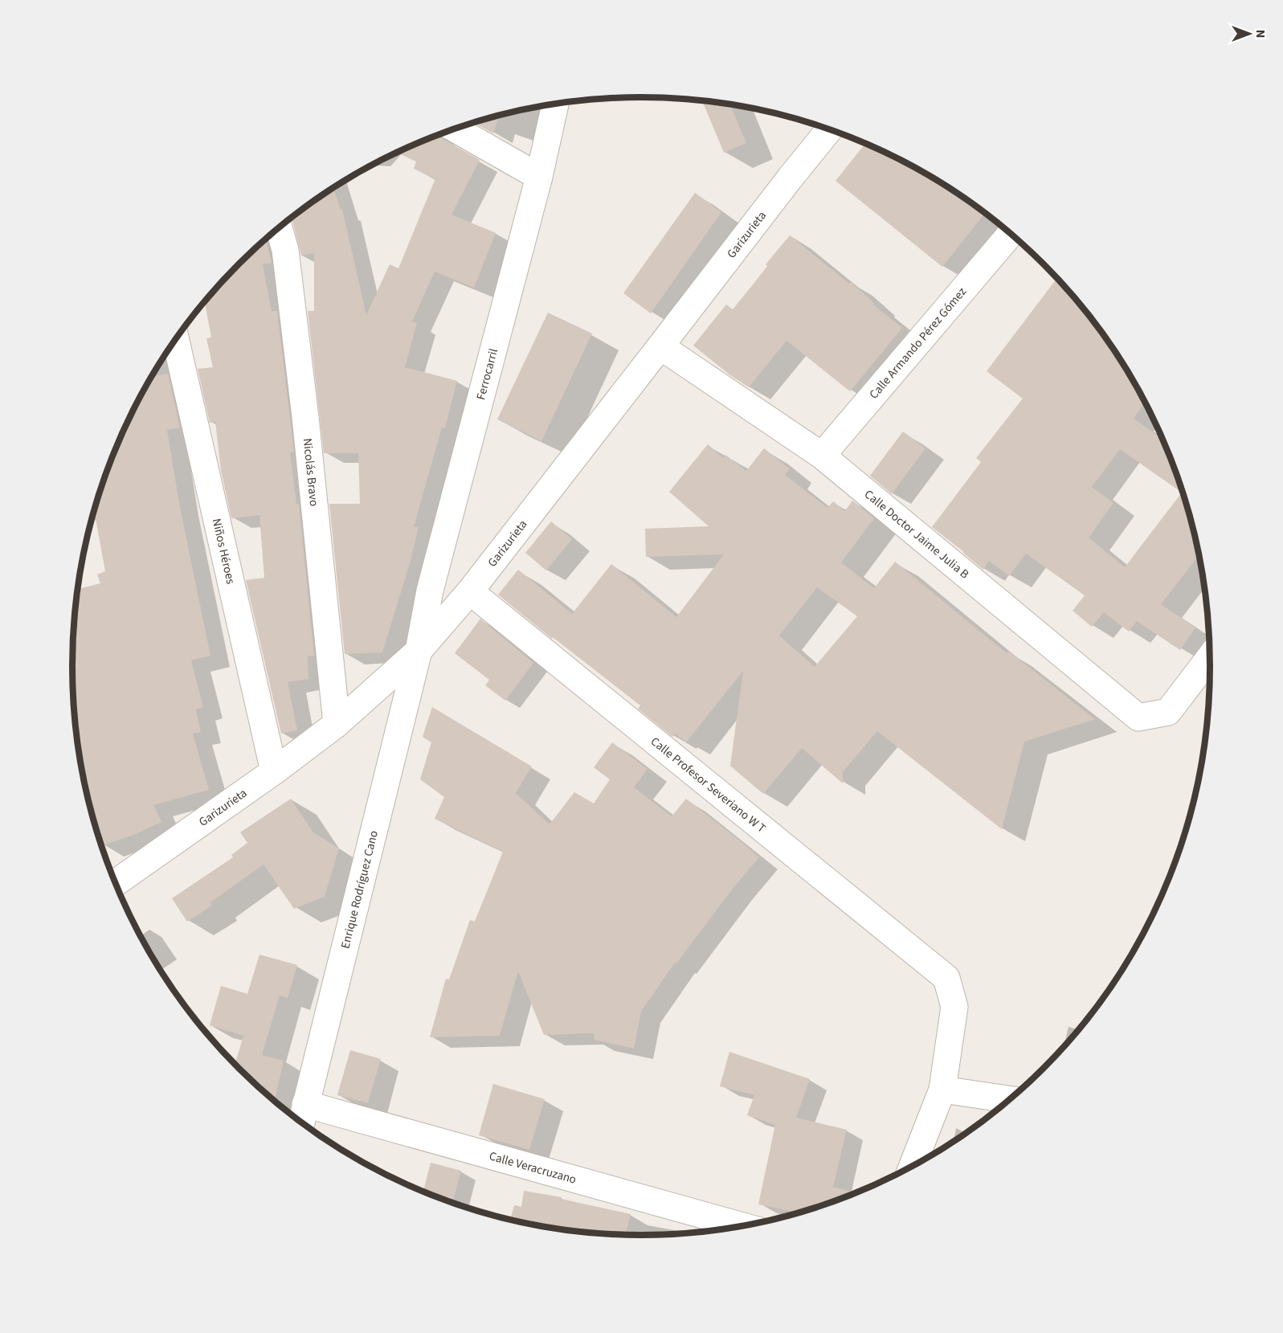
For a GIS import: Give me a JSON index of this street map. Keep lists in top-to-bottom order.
{
  "streets": {
    "street": [
      "Garizurieta",
      "Calle Armando Pérez Gómez",
      "Ferrocarril",
      "Nicolás Bravo",
      "Calle Doctor Jaime Julia B",
      "Niños Héroes",
      "Calle Profesor Severiano W T",
      "Enrique Rodríguez Cano",
      "Calle Veracruzano"
    ]
  },
  "crossings": [
    ["Garizurieta", "Ferrocarril"],
    ["Garizurieta", "Nicolás Bravo"],
    ["Garizurieta", "Calle Doctor Jaime Julia B"],
    ["Garizurieta", "Niños Héroes"],
    ["Garizurieta", "Calle Profesor Severiano W T"],
    ["Garizurieta", "Enrique Rodríguez Cano"],
    ["Calle Armando Pérez Gómez", "Calle Doctor Jaime Julia B"],
    ["Ferrocarril", "Enrique Rodríguez Cano"],
    ["Enrique Rodríguez Cano", "Calle Veracruzano"]
  ],
  "north": "right"
}
